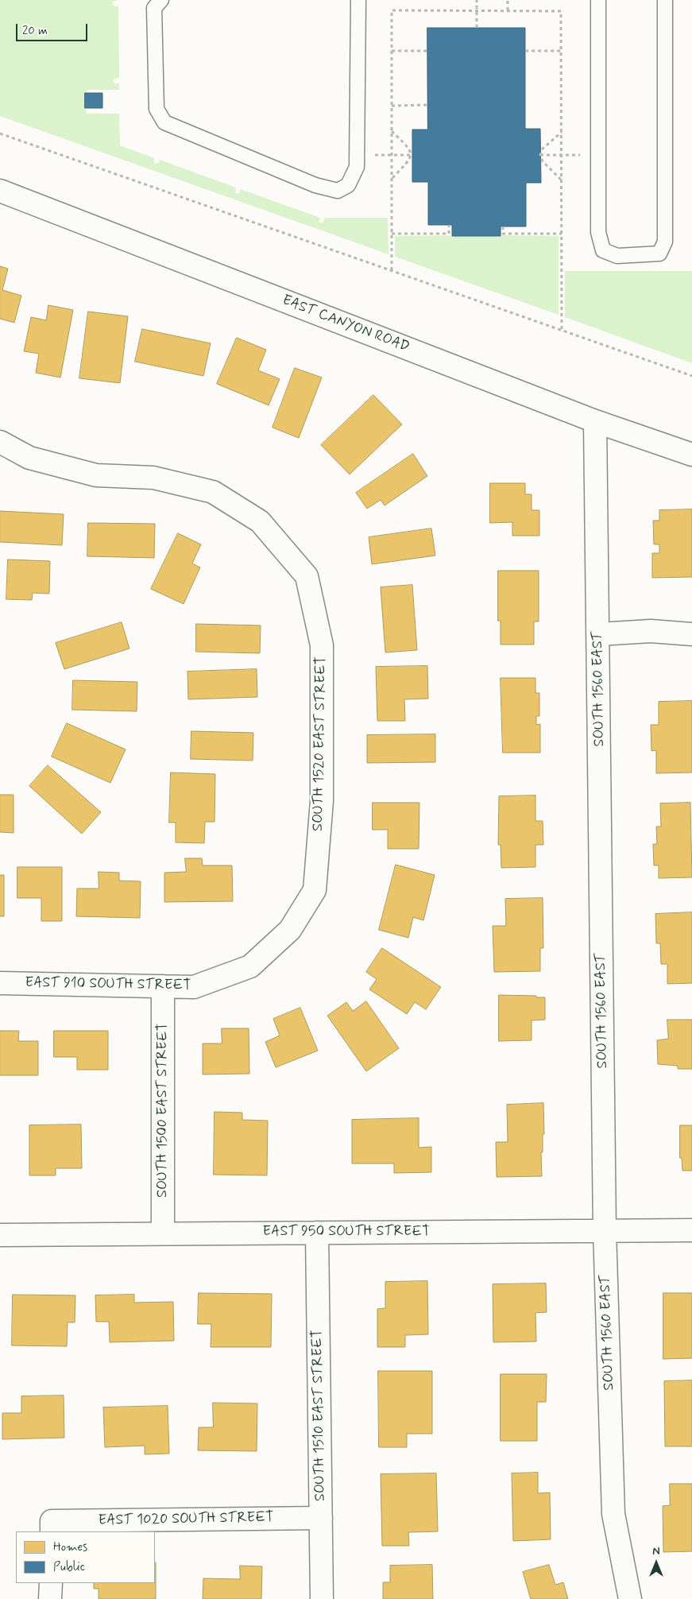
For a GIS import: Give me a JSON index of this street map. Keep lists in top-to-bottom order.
{
  "streets": {
    "street": [
      "EAST CANYON ROAD",
      "SOUTH 1560 EAST",
      "SOUTH 1520 EAST STREET",
      "EAST 910 SOUTH STREET",
      "SOUTH 1500 EAST STREET",
      "EAST 950 SOUTH STREET",
      "SOUTH 1510 EAST STREET",
      "EAST 1020 SOUTH STREET"
    ]
  },
  "crossings": [
    ["EAST CANYON ROAD", "SOUTH 1560 EAST"],
    ["SOUTH 1560 EAST", "EAST 950 SOUTH STREET"],
    ["SOUTH 1520 EAST STREET", "EAST 910 SOUTH STREET"],
    ["EAST 910 SOUTH STREET", "SOUTH 1500 EAST STREET"],
    ["SOUTH 1500 EAST STREET", "EAST 950 SOUTH STREET"],
    ["EAST 950 SOUTH STREET", "SOUTH 1510 EAST STREET"],
    ["SOUTH 1510 EAST STREET", "EAST 1020 SOUTH STREET"]
  ],
  "legend": ["Homes", "Public"],
  "scale_bar": "20 m",
  "north": "top"
}
